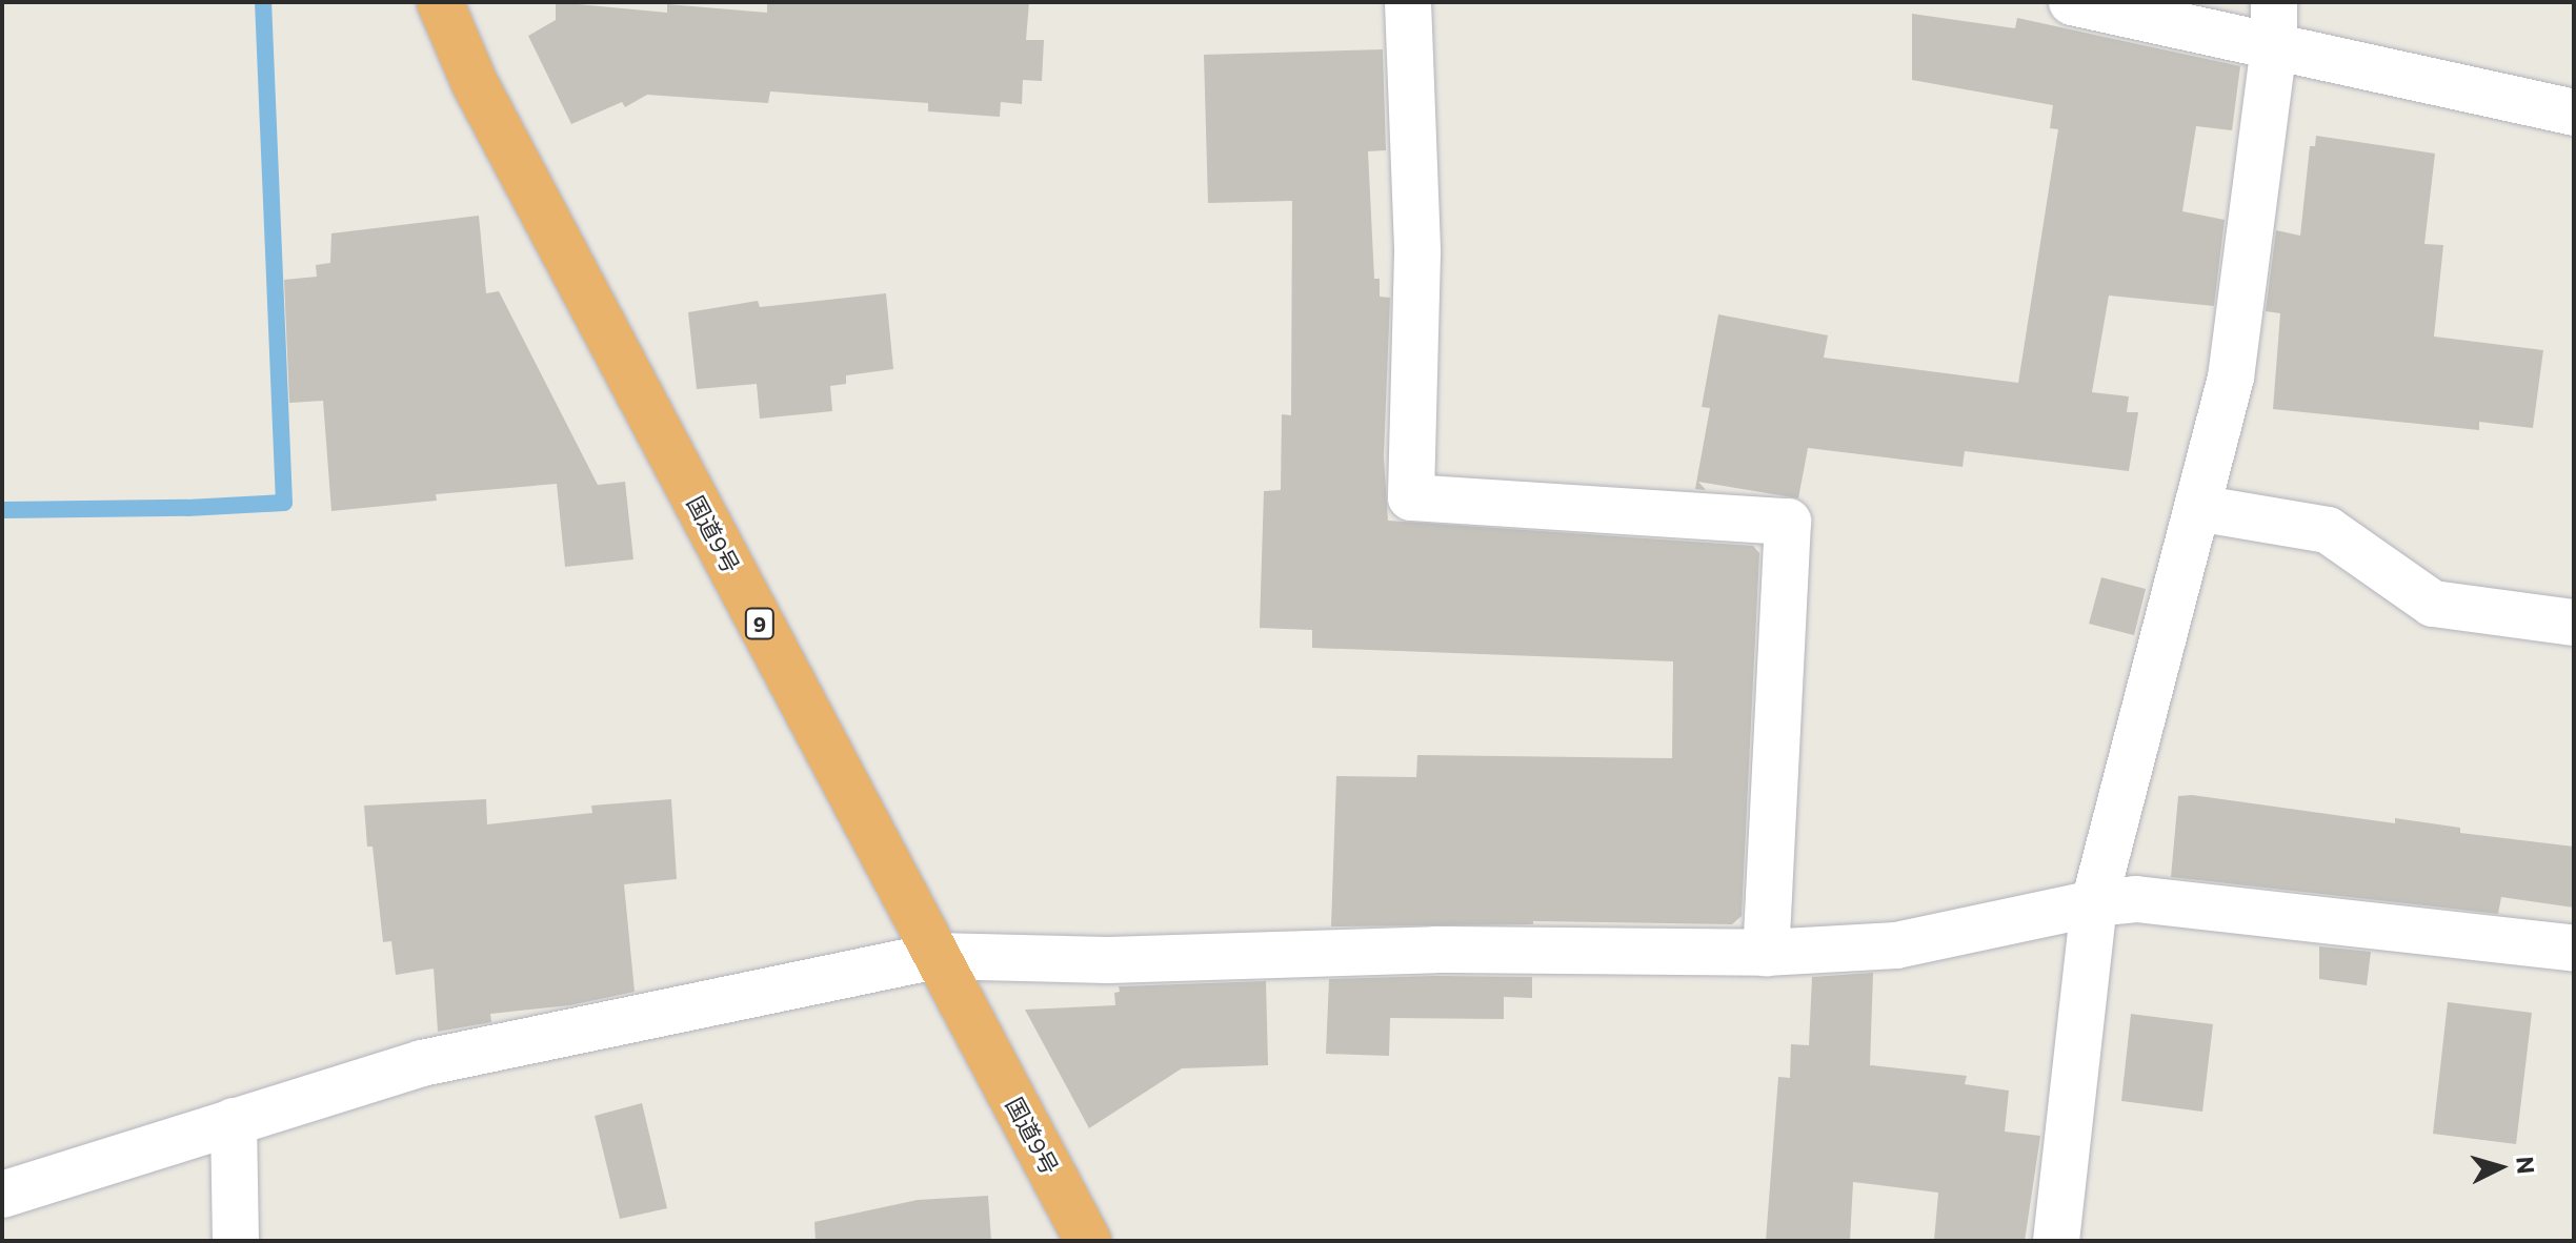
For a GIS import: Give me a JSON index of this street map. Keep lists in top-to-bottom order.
{
  "streets": {
    "highway": ["国道9号", "9"]
  },
  "north": "right"
}
